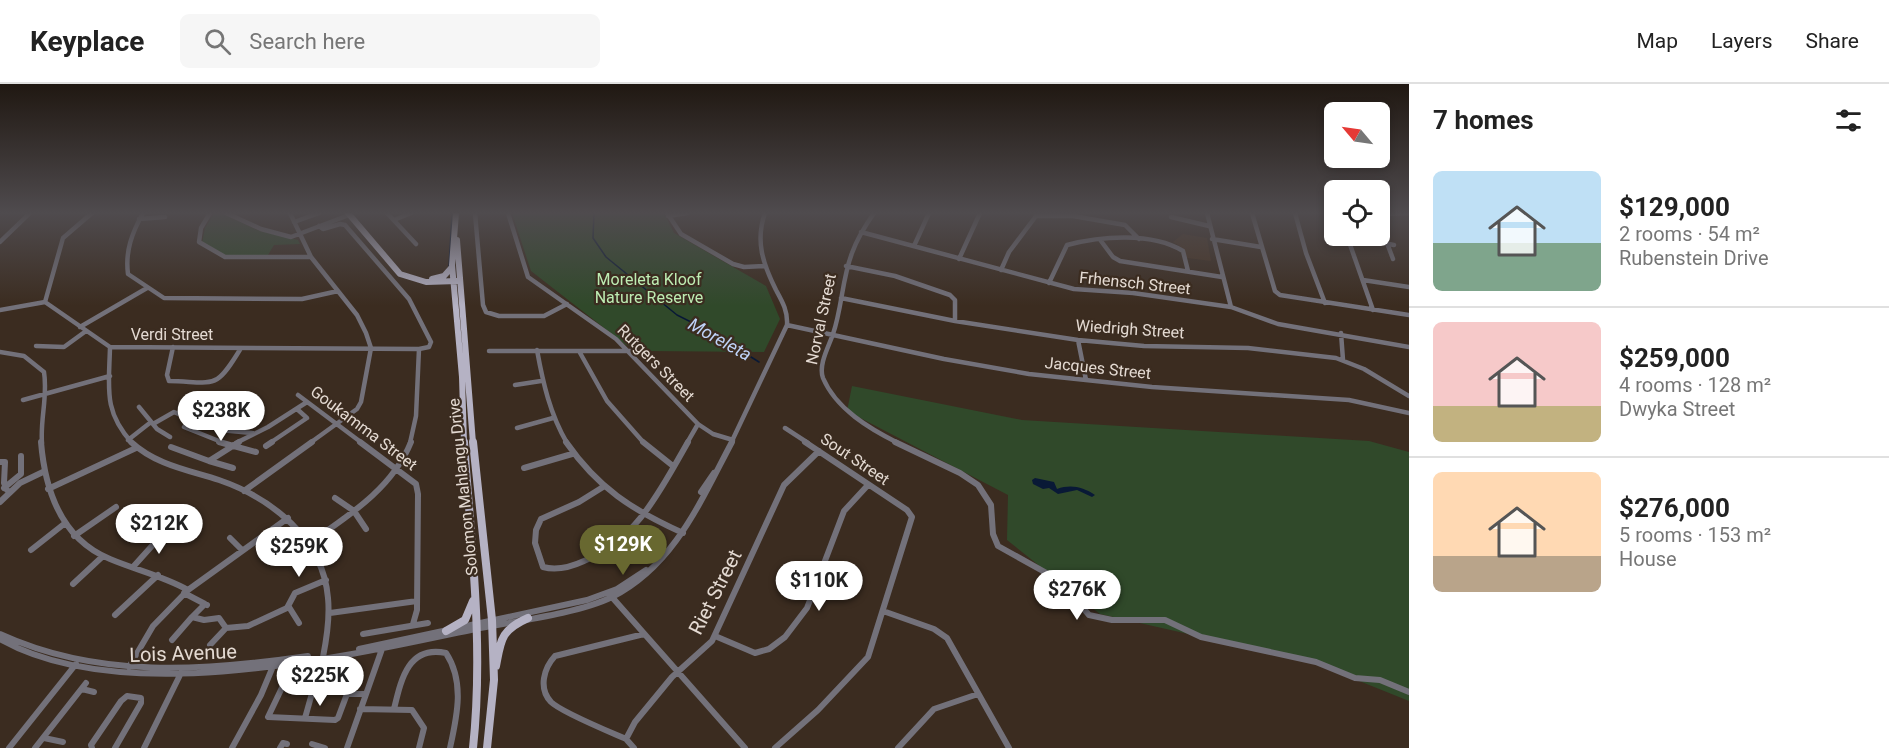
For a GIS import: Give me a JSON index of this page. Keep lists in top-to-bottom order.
{
  "streets": {
    "main road": ["Solomon Mahlangu Drive"],
    "street": [
      "Frhensch Street",
      "Norval Street",
      "Wiedrigh Street",
      "Verdi Street",
      "Rutgers Street",
      "Jacques Street",
      "Goukamma Street",
      "Sout Street",
      "Riet Street",
      "Lois Avenue"
    ]
  },
  "crossings": [
    ["Norval Street", "Wiedrigh Street"],
    ["Norval Street", "Jacques Street"],
    ["Sout Street", "Riet Street"],
    ["Solomon Mahlangu Drive", "Lois Avenue"]
  ],
  "water": ["Moreleta"],
  "parks": ["Moreleta Kloof Nature Reserve"],
  "north": "top left",
  "page": {
    "header": "Keyplace",
    "search": "Search here",
    "nav": ["Map", "Layers", "Share"],
    "heading": "7 homes",
    "list": [
      {
        "name": "$129,000",
        "note": "2 rooms · 54 m² · Rubenstein Drive"
      },
      {
        "name": "$259,000",
        "note": "4 rooms · 128 m² · Dwyka Street"
      },
      {
        "name": "$276,000",
        "note": "5 rooms · 153 m² · House"
      }
    ],
    "price": [
      "$238K",
      "$212K",
      "$129K",
      "$259K",
      "$110K",
      "$276K",
      "$225K"
    ]
  }
}
